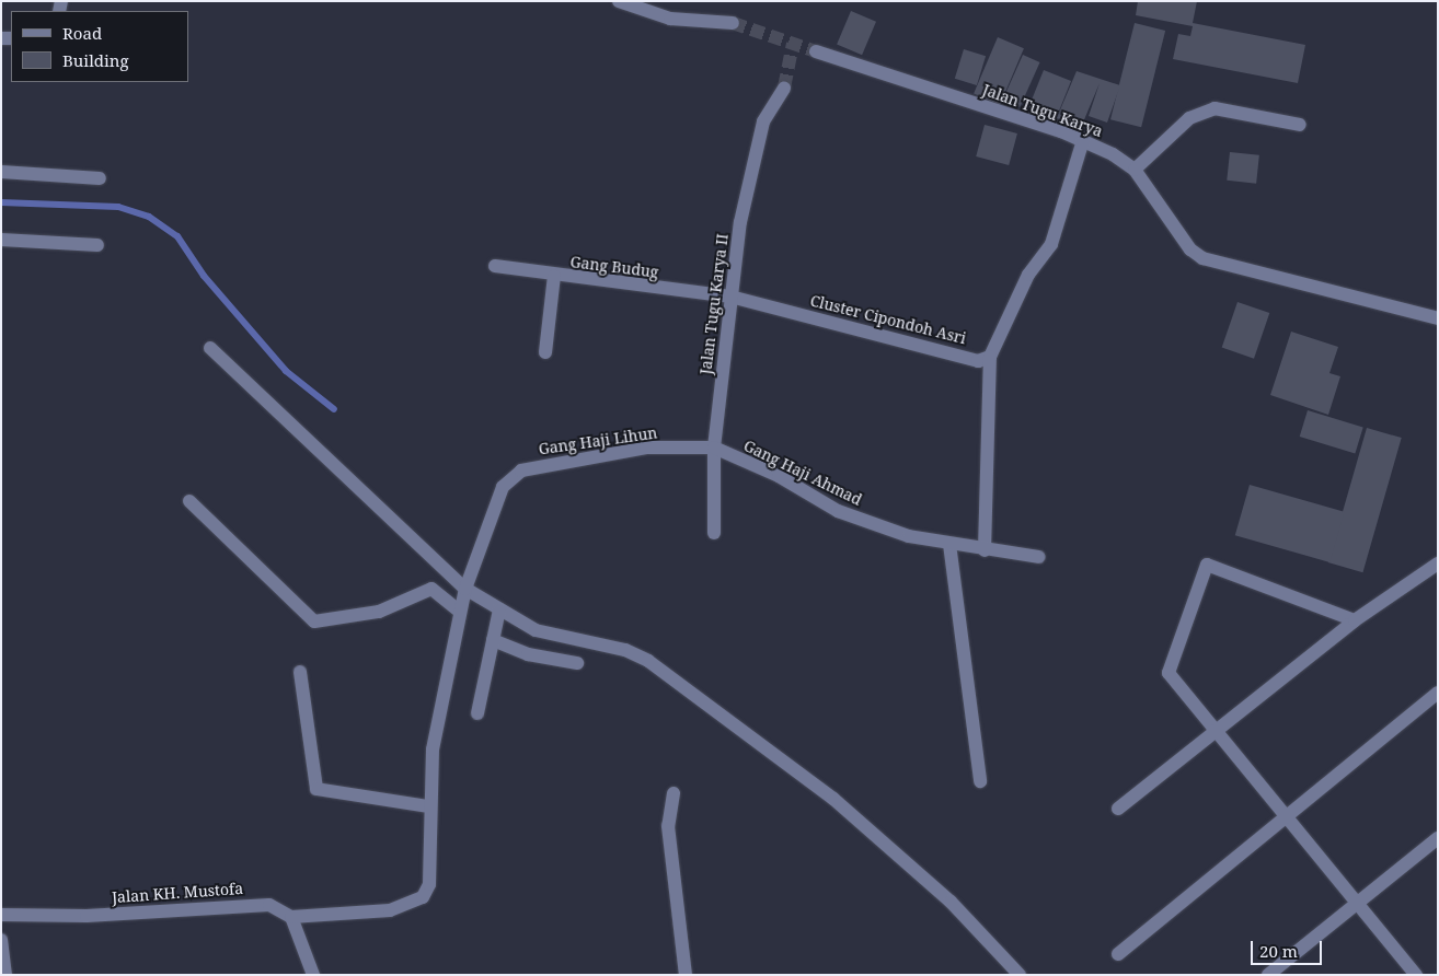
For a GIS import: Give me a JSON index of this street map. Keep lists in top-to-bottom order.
{
  "streets": {
    "street": [
      "Jalan Tugu Karya",
      "Gang Budug",
      "Jalan Tugu Karya II",
      "Cluster Cipondoh Asri",
      "Gang Haji Lihun",
      "Gang Haji Ahmad",
      "Jalan KH. Mustofa"
    ]
  },
  "crossings": [
    ["Gang Budug", "Jalan Tugu Karya II"],
    ["Gang Budug", "Cluster Cipondoh Asri"],
    ["Jalan Tugu Karya II", "Cluster Cipondoh Asri"],
    ["Jalan Tugu Karya II", "Gang Haji Lihun"],
    ["Jalan Tugu Karya II", "Gang Haji Ahmad"],
    ["Gang Haji Lihun", "Gang Haji Ahmad"],
    ["Gang Haji Lihun", "Jalan KH. Mustofa"]
  ],
  "legend": ["Road", "Building"],
  "scale_bar": "20 m"
}
